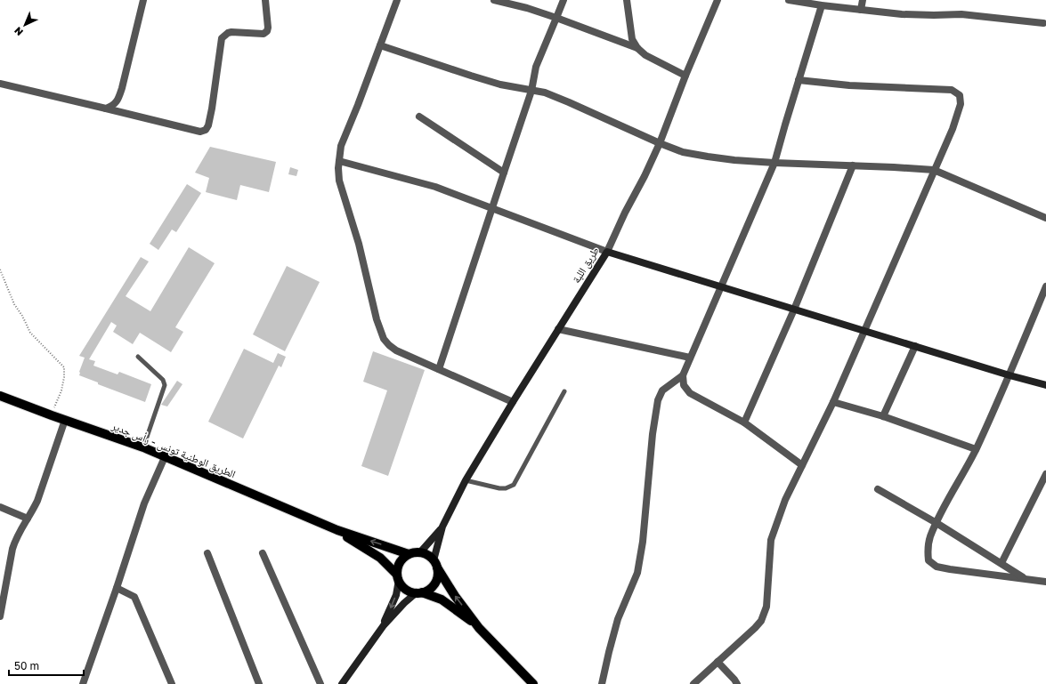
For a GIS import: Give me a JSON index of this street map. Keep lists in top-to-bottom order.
{
  "streets": {
    "main road": ["طريق اللبة", "الطريق الوطنية تونس - رأس جدير"]
  },
  "crossings": [
    ["طريق اللبة", "الطريق الوطنية تونس - رأس جدير"]
  ],
  "scale_bar": "50 m",
  "north": "bottom left"
}
